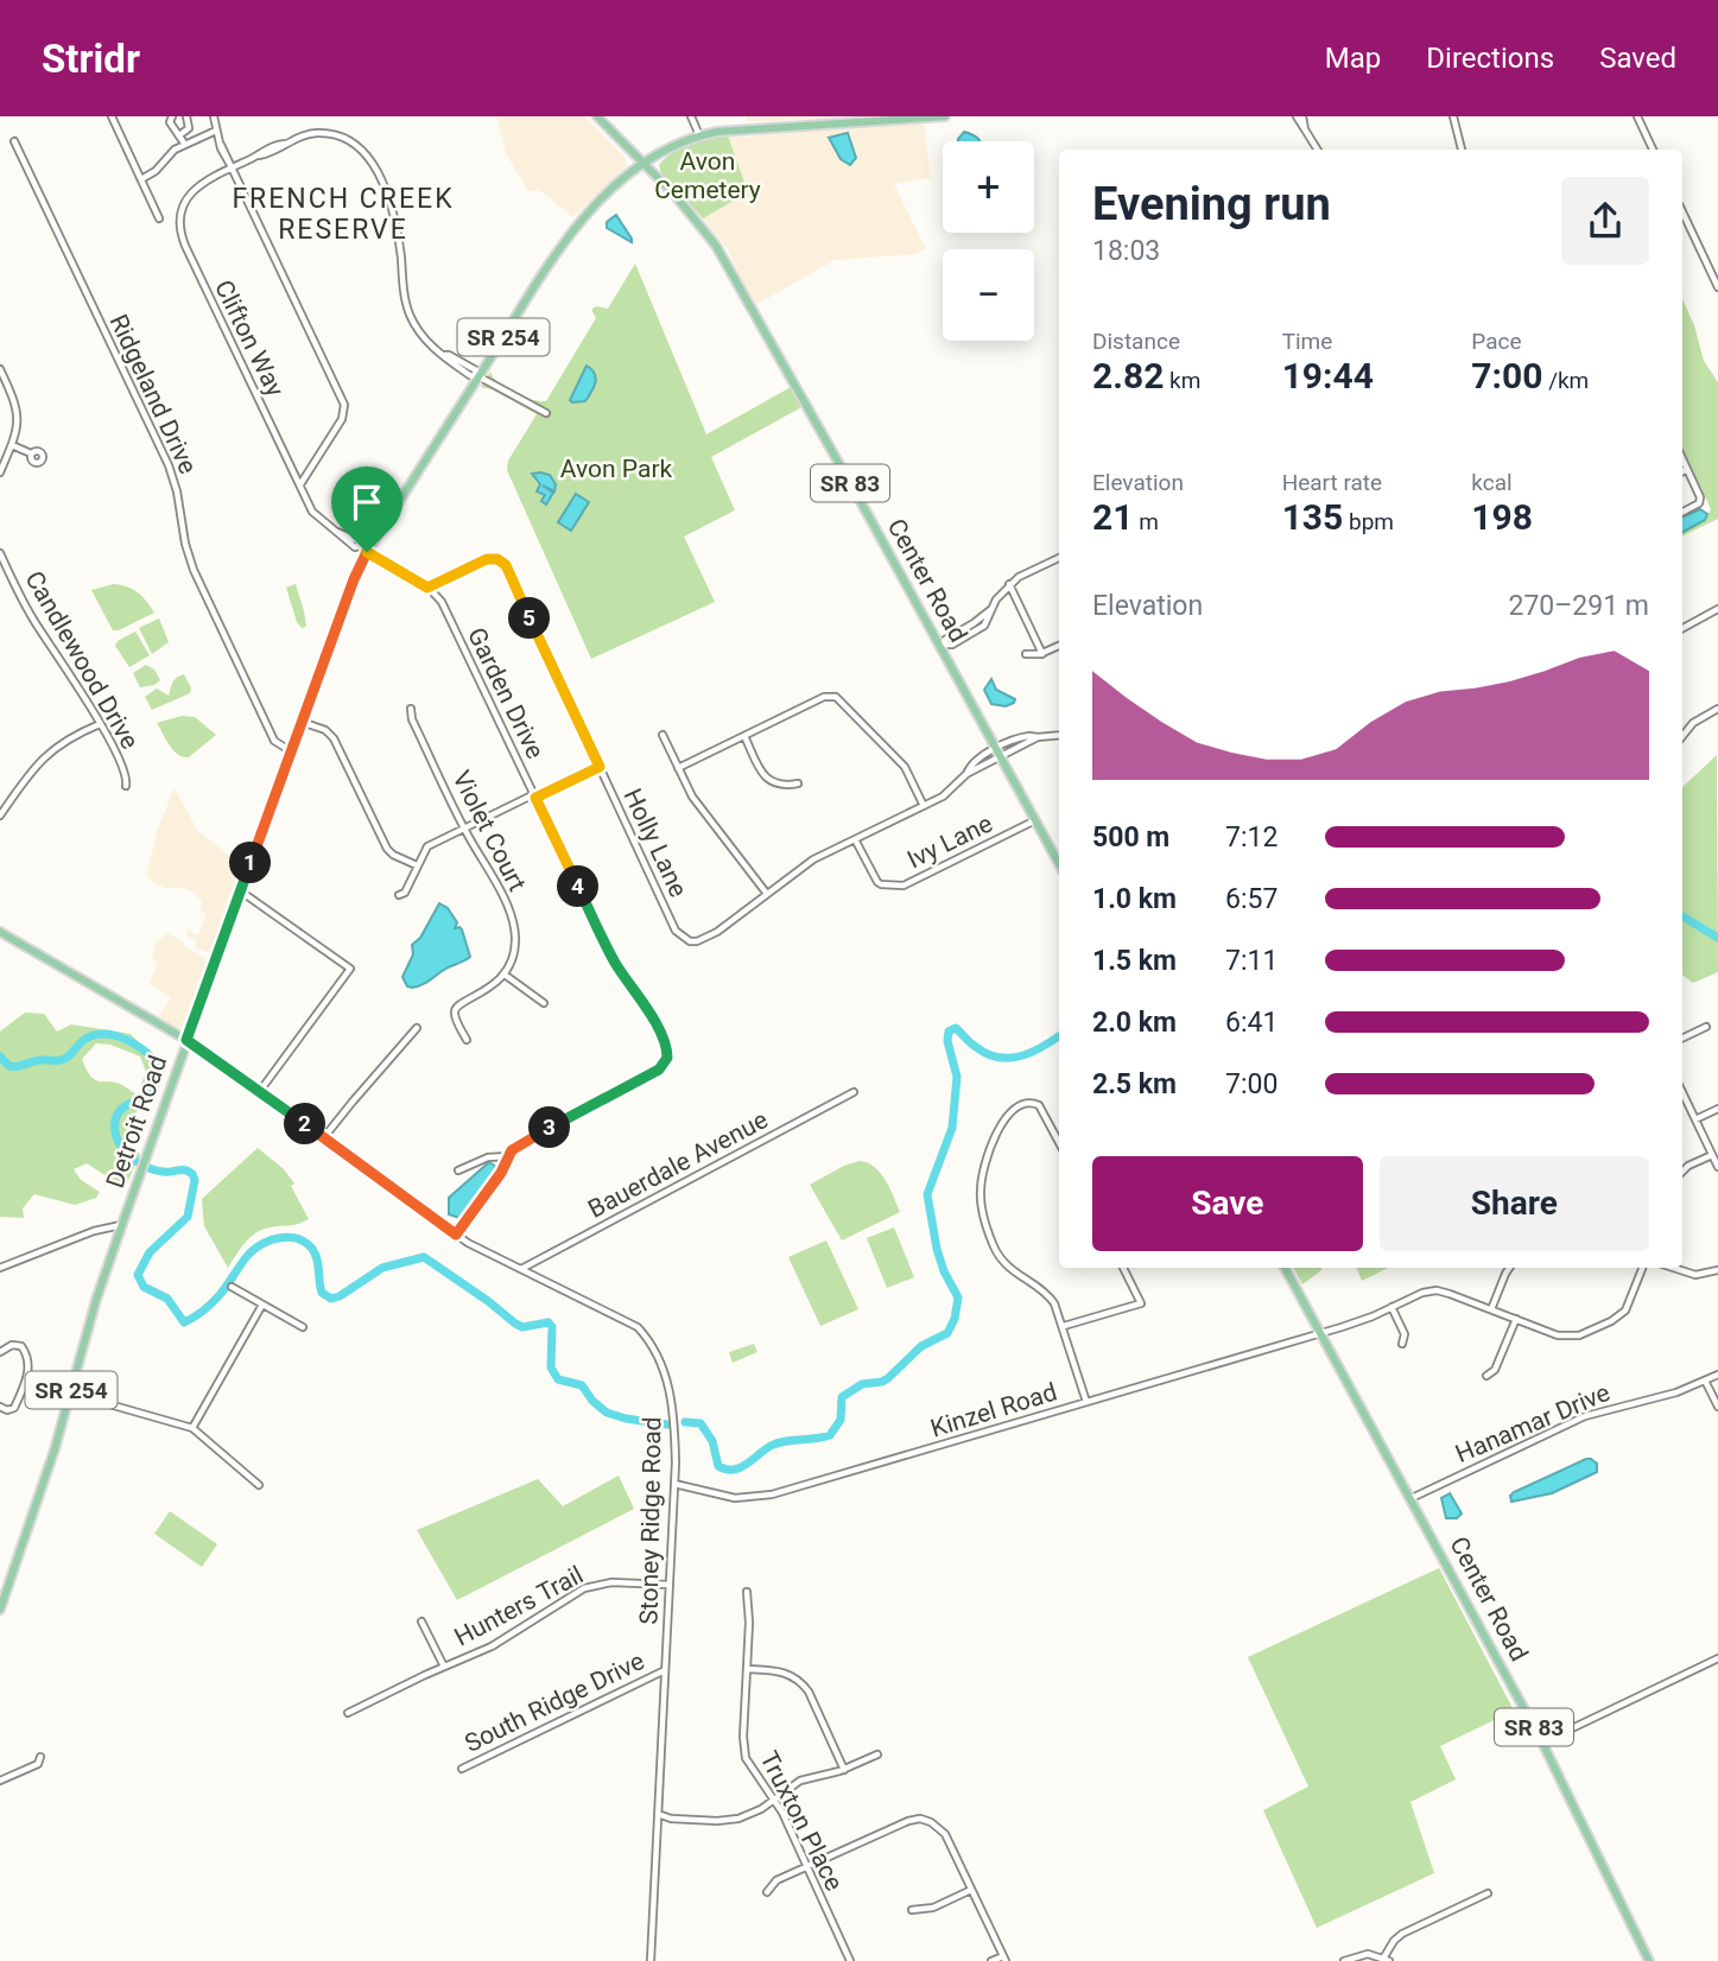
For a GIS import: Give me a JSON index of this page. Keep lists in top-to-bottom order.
{
  "streets": {
    "main road": [
      "SR 254",
      "SR 83",
      "Center Road",
      "Detroit Road"
    ],
    "street": [
      "Clifton Way",
      "Ridgeland Drive",
      "Candlewood Drive",
      "Garden Drive",
      "Violet Court",
      "Ivy Lane",
      "Holly Lane",
      "Bauerdale Avenue",
      "Kinzel Road",
      "Hanamar Drive",
      "Stoney Ridge Road",
      "Hunters Trail",
      "South Ridge Drive",
      "Truxton Place"
    ]
  },
  "crossings": [
    ["Clifton Way", "Garden Drive"],
    ["Clifton Way", "Detroit Road"],
    ["Ridgeland Drive", "Detroit Road"],
    ["Center Road", "Ivy Lane"],
    ["Center Road", "Detroit Road"],
    ["Center Road", "Kinzel Road"],
    ["Center Road", "Hanamar Drive"],
    ["Garden Drive", "Holly Lane"],
    ["Garden Drive", "Detroit Road"],
    ["Detroit Road", "Stoney Ridge Road"],
    ["Bauerdale Avenue", "Stoney Ridge Road"],
    ["Kinzel Road", "Stoney Ridge Road"],
    ["Stoney Ridge Road", "Hunters Trail"],
    ["Stoney Ridge Road", "South Ridge Drive"]
  ],
  "districts": ["FRENCH CREEK RESERVE"],
  "parks": ["Avon Cemetery", "Avon Park"],
  "page": {
    "header": "Stridr",
    "nav": ["Map", "Directions", "Saved"],
    "map_buttons": ["+", "−"],
    "heading": ["Evening run", "18:03"],
    "stats": [
      ["Distance", "2.82 km"],
      ["Time", "19:44"],
      ["Pace", "7:00 /km"],
      ["Elevation", "21 m"],
      ["Heart rate", "135 bpm"],
      ["kcal", "198"]
    ],
    "chart": ["Elevation", "270–291 m"],
    "pins": [
      "5",
      "1",
      "4",
      "2",
      "3"
    ],
    "list": [
      {
        "name": "500 m",
        "note": "7:12"
      },
      {
        "name": "1.0 km",
        "note": "6:57"
      },
      {
        "name": "1.5 km",
        "note": "7:11"
      },
      {
        "name": "2.0 km",
        "note": "6:41"
      },
      {
        "name": "2.5 km",
        "note": "7:00"
      }
    ],
    "buttons": ["Save", "Share"]
  }
}
